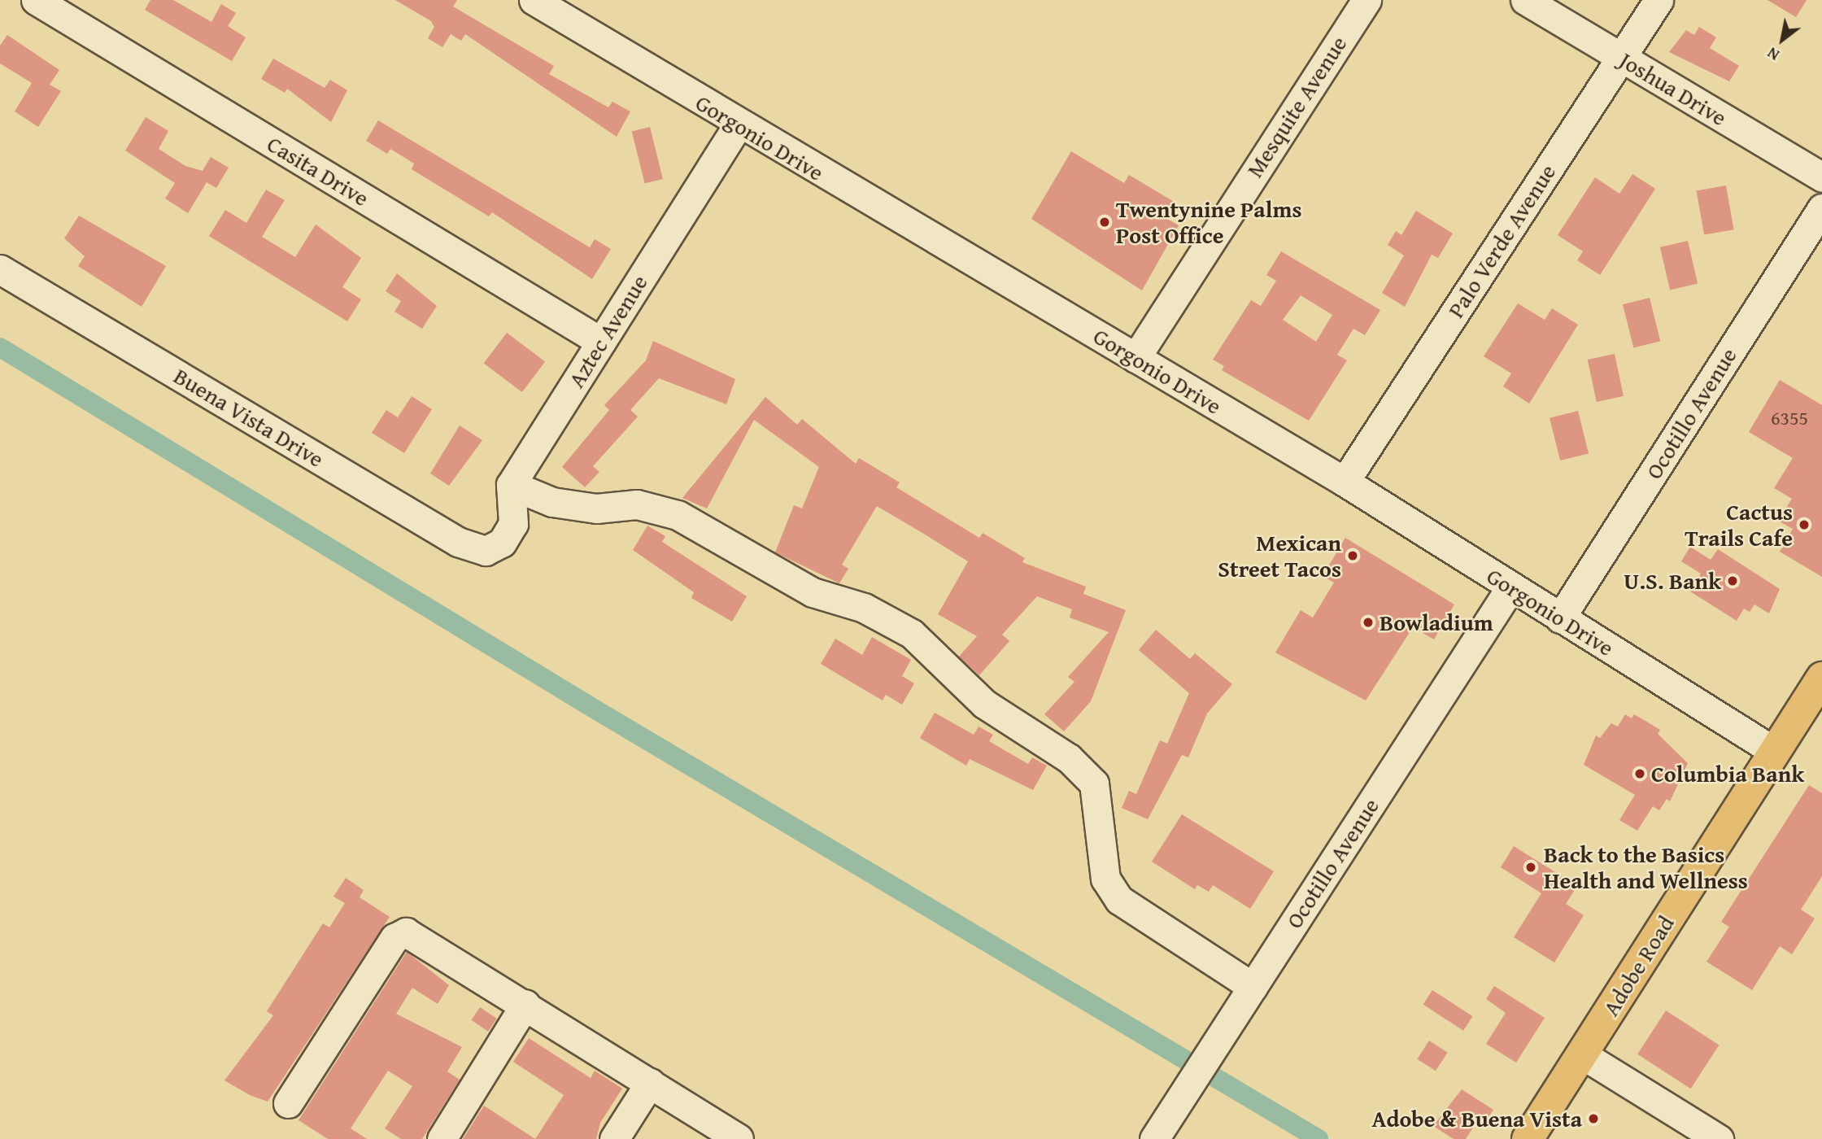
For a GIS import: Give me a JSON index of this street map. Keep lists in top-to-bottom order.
{
  "streets": {
    "main road": ["Adobe Road"],
    "street": [
      "Joshua Drive",
      "Mesquite Avenue",
      "Gorgonio Drive",
      "Casita Drive",
      "Palo Verde Avenue",
      "Aztec Avenue",
      "Ocotillo Avenue",
      "Buena Vista Drive"
    ]
  },
  "crossings": [
    ["Joshua Drive", "Palo Verde Avenue"],
    ["Mesquite Avenue", "Gorgonio Drive"],
    ["Gorgonio Drive", "Palo Verde Avenue"],
    ["Gorgonio Drive", "Aztec Avenue"],
    ["Gorgonio Drive", "Ocotillo Avenue"],
    ["Gorgonio Drive", "Adobe Road"],
    ["Casita Drive", "Aztec Avenue"],
    ["Aztec Avenue", "Buena Vista Drive"]
  ],
  "places": [
    "Twentynine Palms Post Office",
    "Cactus Trails Cafe",
    "Mexican Street Tacos",
    "U.S. Bank",
    "Bowladium",
    "Columbia Bank",
    "Back to the Basics Health and Wellness",
    "Adobe & Buena Vista"
  ],
  "house_numbers": ["6355"],
  "north": "bottom left"
}
